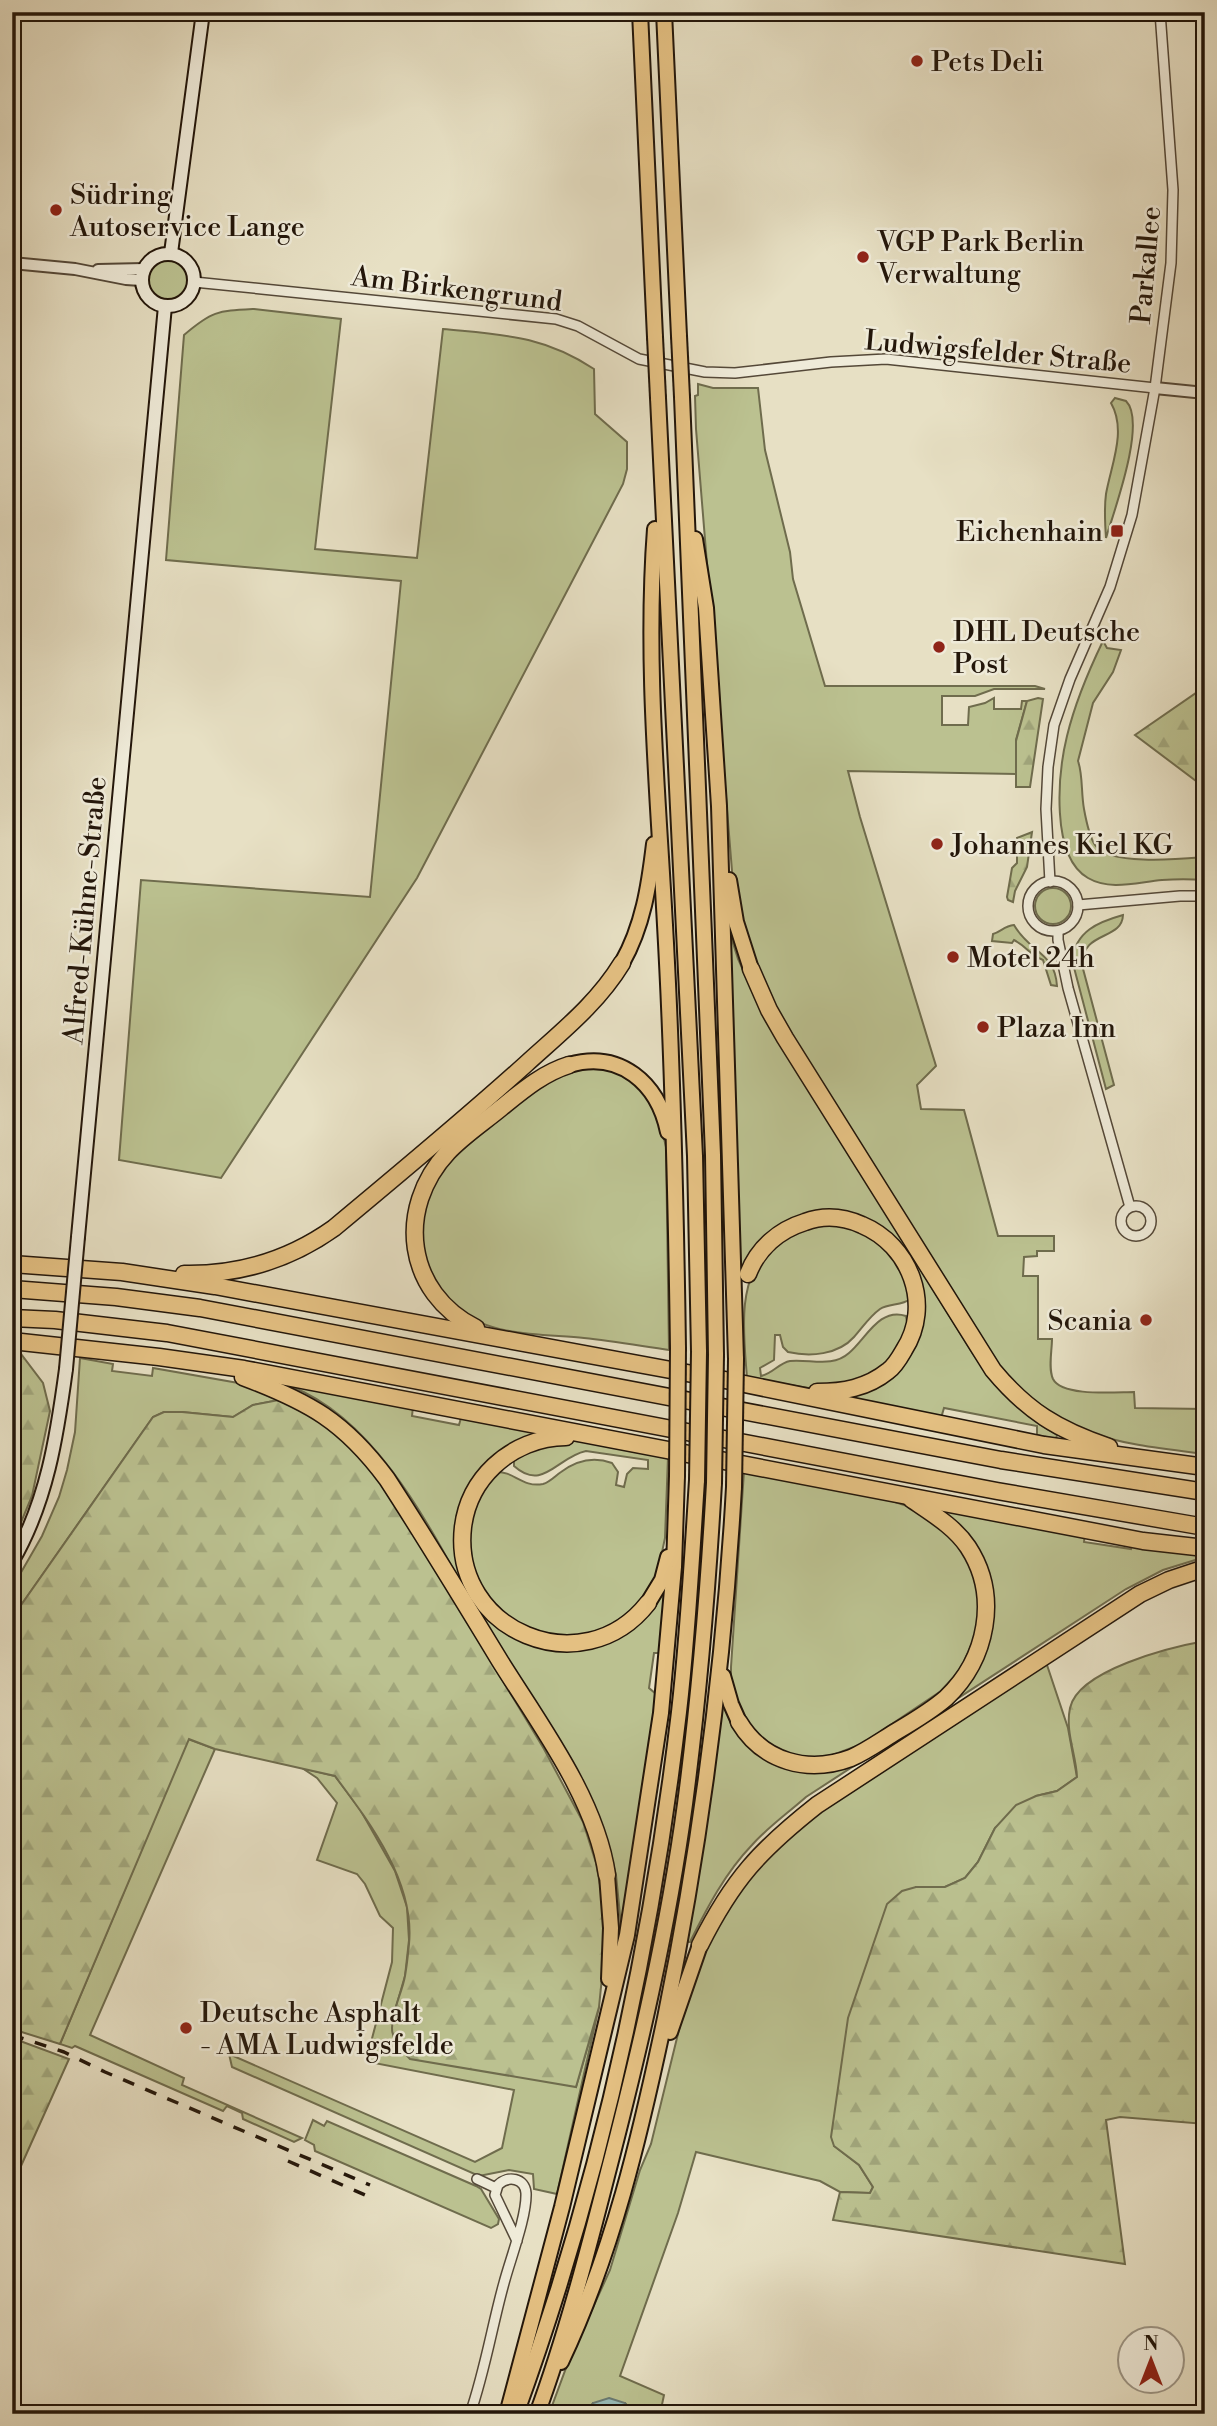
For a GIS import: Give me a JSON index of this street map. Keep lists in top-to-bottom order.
{
  "streets": {
    "main road": ["Alfred-Kühne-Straße"],
    "street": ["Parkallee", "Am Birkengrund", "Ludwigsfelder Straße"]
  },
  "crossings": [
    ["Parkallee", "Ludwigsfelder Straße"],
    ["Am Birkengrund", "Ludwigsfelder Straße"],
    ["Am Birkengrund", "Alfred-Kühne-Straße"]
  ],
  "places": {
    "other": [
      "Pets Deli",
      "Südring Autoservice Lange",
      "VGP Park Berlin Verwaltung",
      "DHL Deutsche Post",
      "Johannes Kiel KG",
      "Motel 24h",
      "Plaza Inn",
      "Scania",
      "Deutsche Asphalt - AMA Ludwigsfelde"
    ],
    "transit": ["Eichenhain"]
  },
  "north": "top"
}
